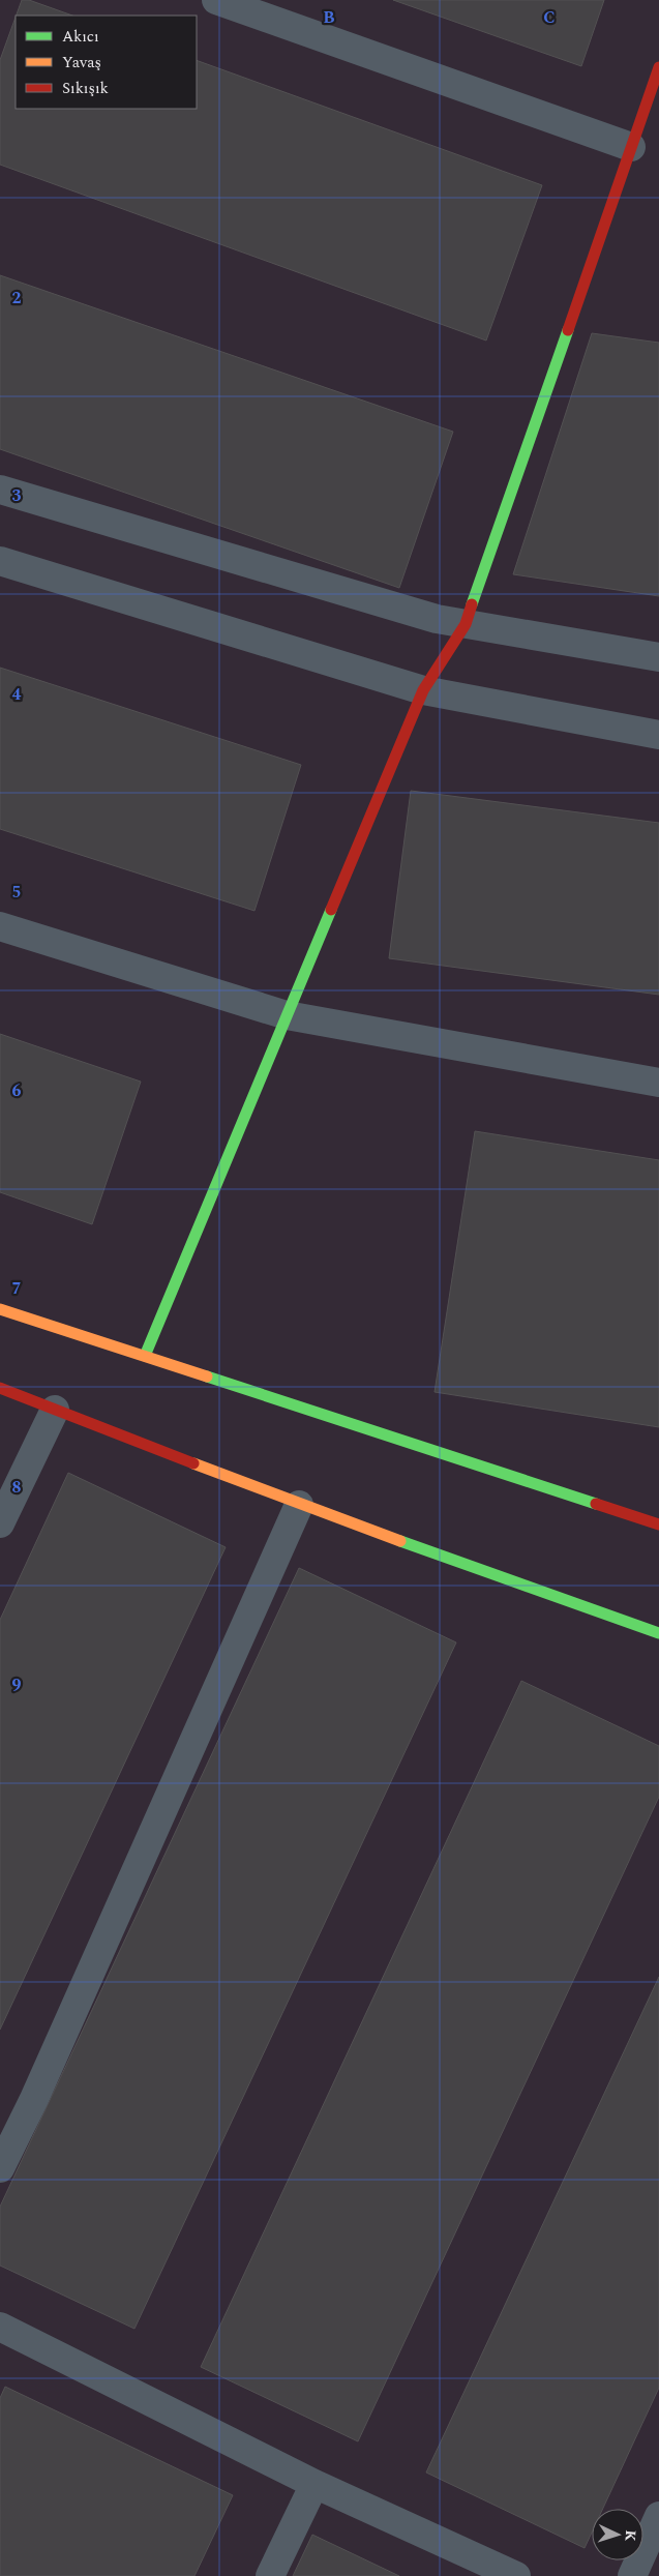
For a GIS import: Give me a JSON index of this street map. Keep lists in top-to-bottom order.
{
  "legend": ["Akıcı", "Yavaş", "Sıkışık"],
  "north": "right",
  "grid": {
    "columns": ["B", "C"],
    "rows": [
      "2",
      "3",
      "4",
      "5",
      "6",
      "7",
      "8",
      "9"
    ]
  }
}
